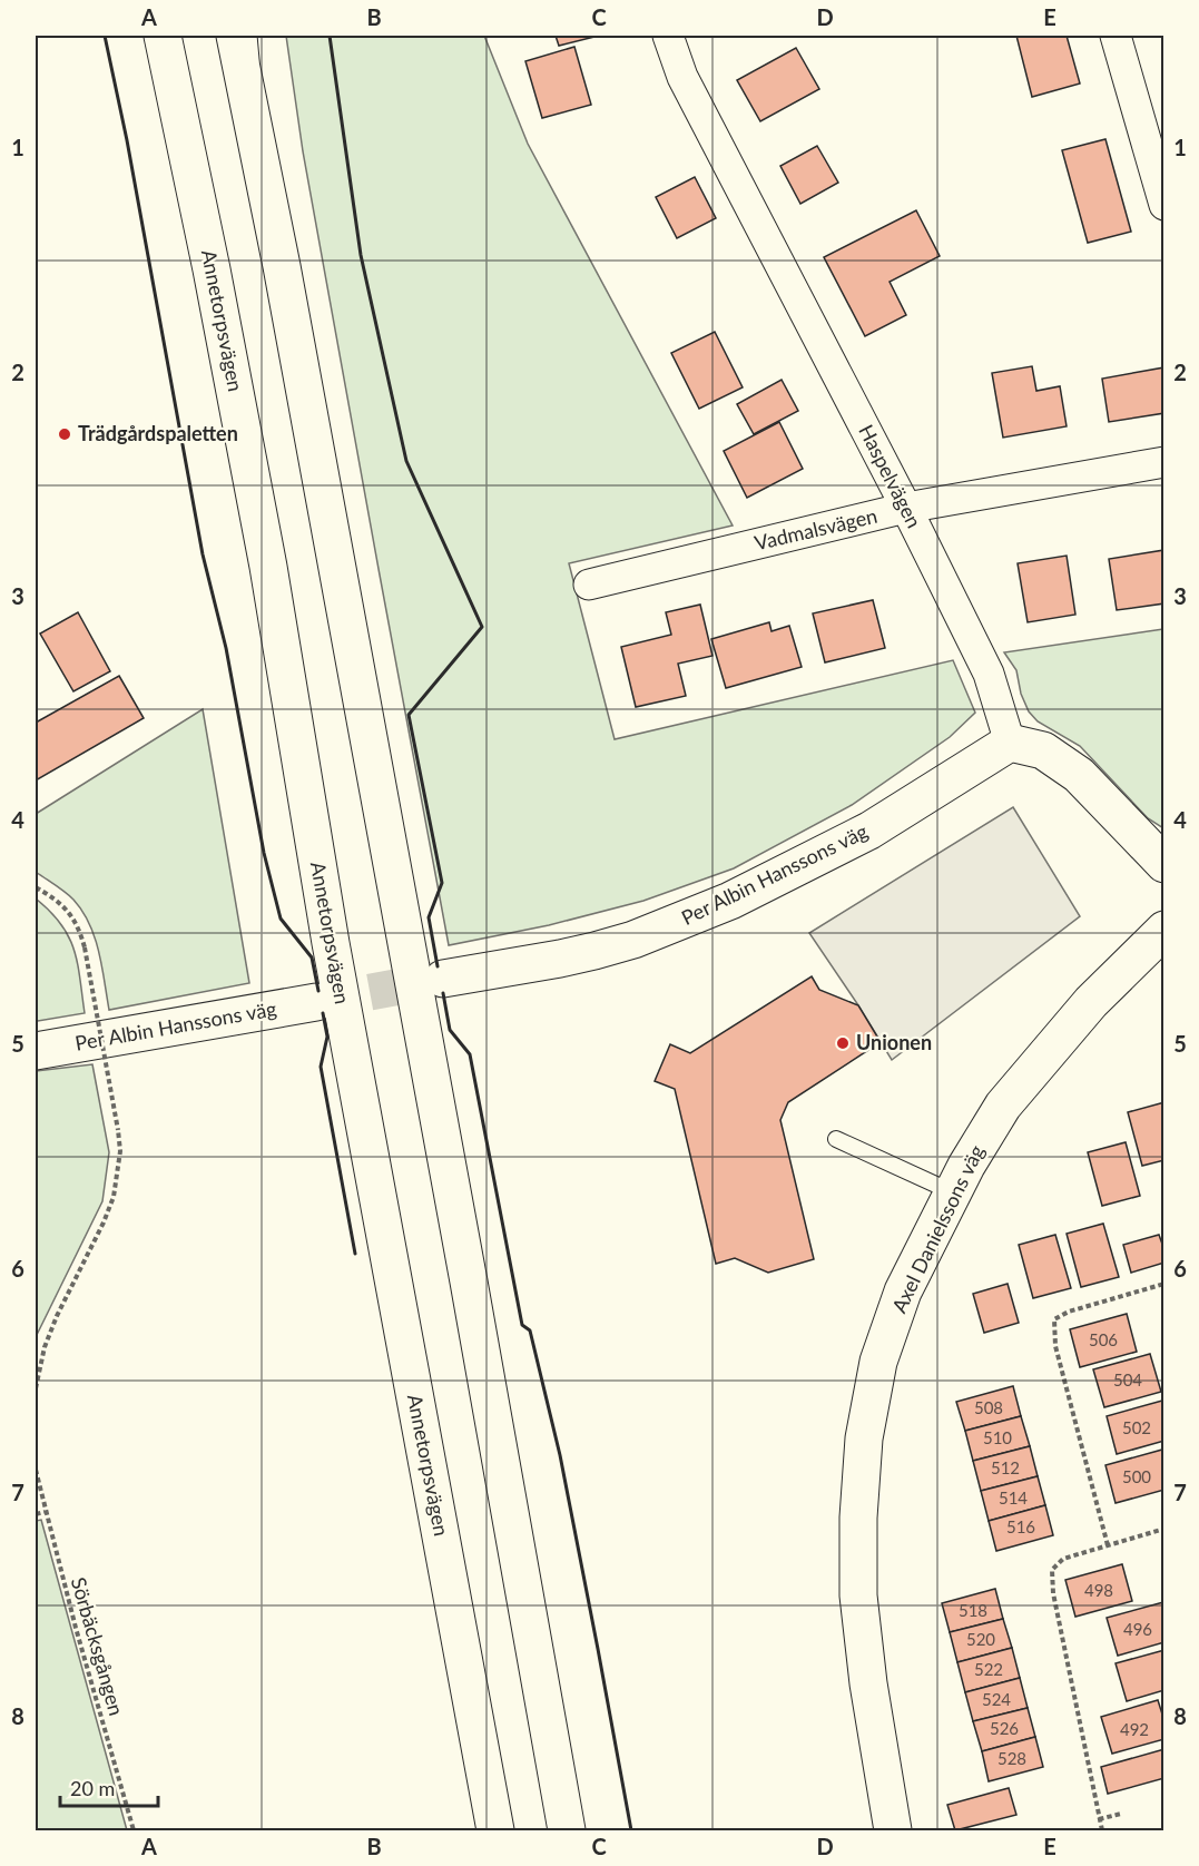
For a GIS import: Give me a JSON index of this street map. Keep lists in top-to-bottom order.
{
  "streets": {
    "main road": ["Annetorpsvägen", "Per Albin Hanssons väg", "Axel Danielssons väg"],
    "street": ["Haspelvägen", "Vadmalsvägen"],
    "path": ["Sörbäcksgången"]
  },
  "crossings": [
    ["Haspelvägen", "Vadmalsvägen"],
    ["Haspelvägen", "Per Albin Hanssons väg"]
  ],
  "places": ["Trädgårdspaletten", "Unionen"],
  "house_numbers": [
    "506",
    "504",
    "508",
    "502",
    "510",
    "512",
    "500",
    "514",
    "516",
    "498",
    "518",
    "496",
    "520",
    "522",
    "524",
    "526",
    "492",
    "528"
  ],
  "scale_bar": "20 m",
  "grid": {
    "columns": [
      "A",
      "B",
      "C",
      "D",
      "E"
    ],
    "rows": [
      "1",
      "2",
      "3",
      "4",
      "5",
      "6",
      "7",
      "8"
    ]
  }
}
